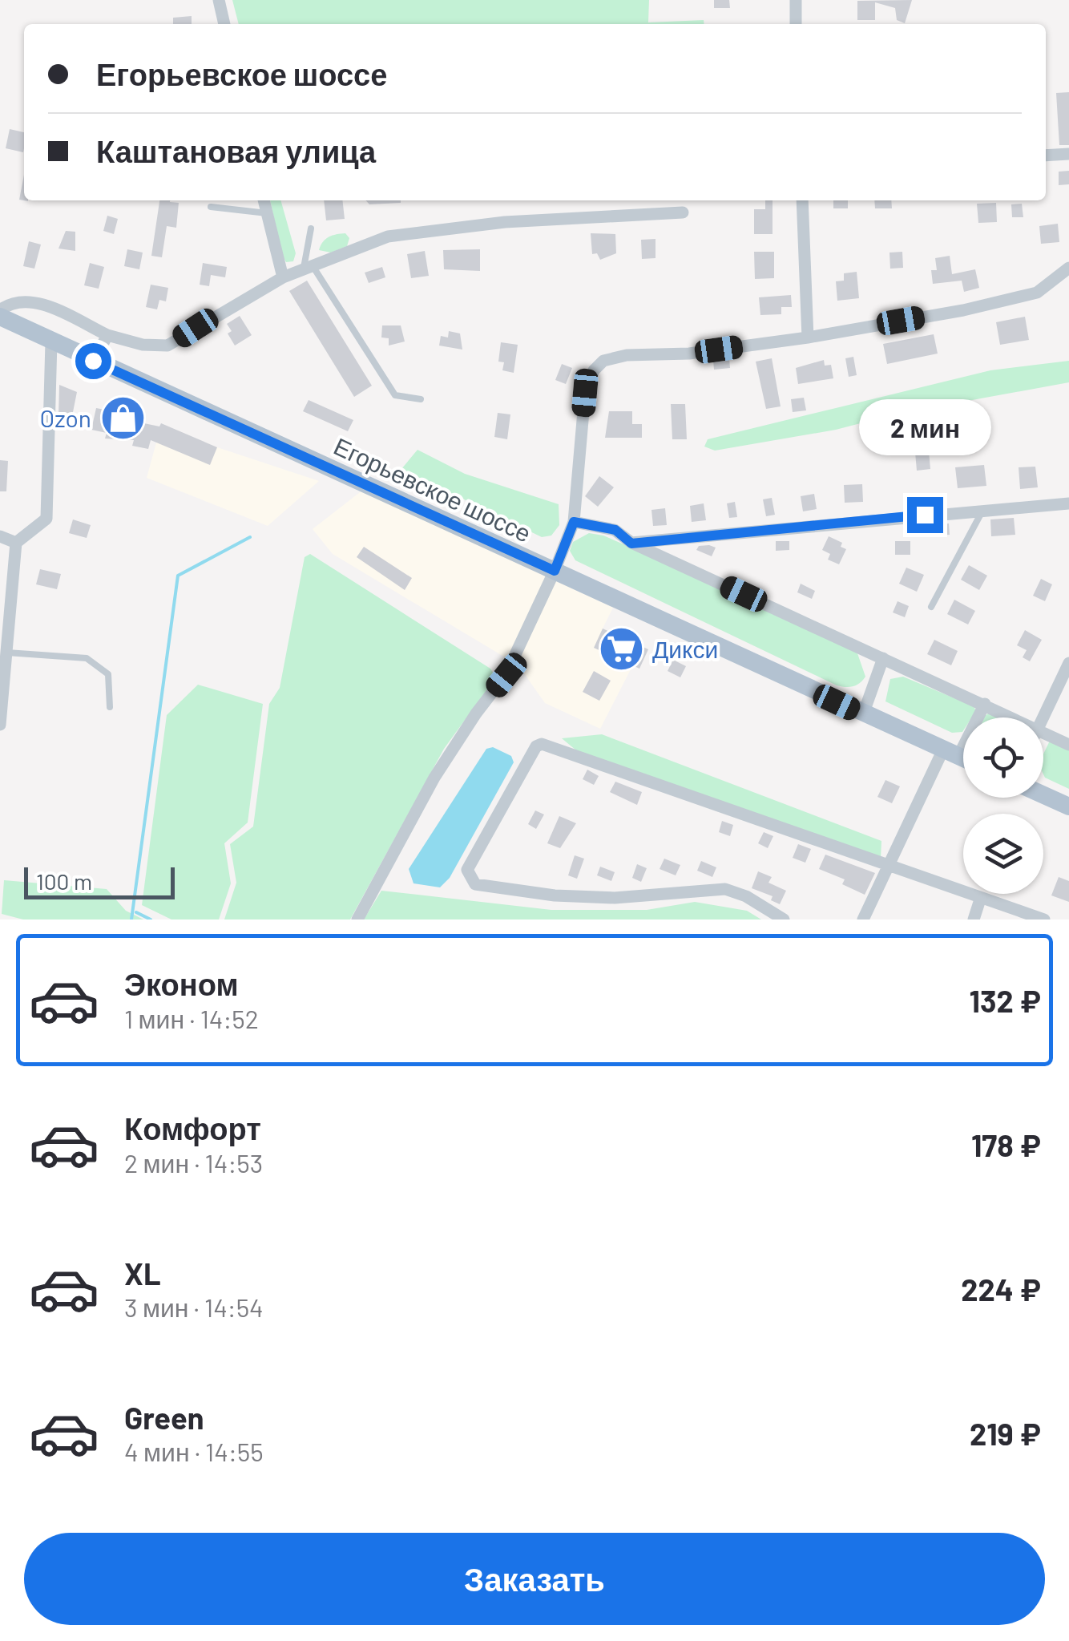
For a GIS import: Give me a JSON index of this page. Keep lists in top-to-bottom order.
{
  "streets": {
    "main road": ["Егорьевское шоссе"]
  },
  "places": {
    "shop": ["Ozon"],
    "supermarket": ["Дикси"]
  },
  "scale_bar": "100 m",
  "page": {
    "banner": ["Егорьевское шоссе", "Каштановая улица"],
    "bubble": "2 мин",
    "scale": "100 m",
    "list": [
      {
        "name": "Эконом",
        "note": "1 мин · 14:52",
        "value": "132 ₽"
      },
      {
        "name": "Комфорт",
        "note": "2 мин · 14:53",
        "value": "178 ₽"
      },
      {
        "name": "XL",
        "note": "3 мин · 14:54",
        "value": "224 ₽"
      },
      {
        "name": "Green",
        "note": "4 мин · 14:55",
        "value": "219 ₽"
      }
    ],
    "buttons": "Заказать"
  }
}
